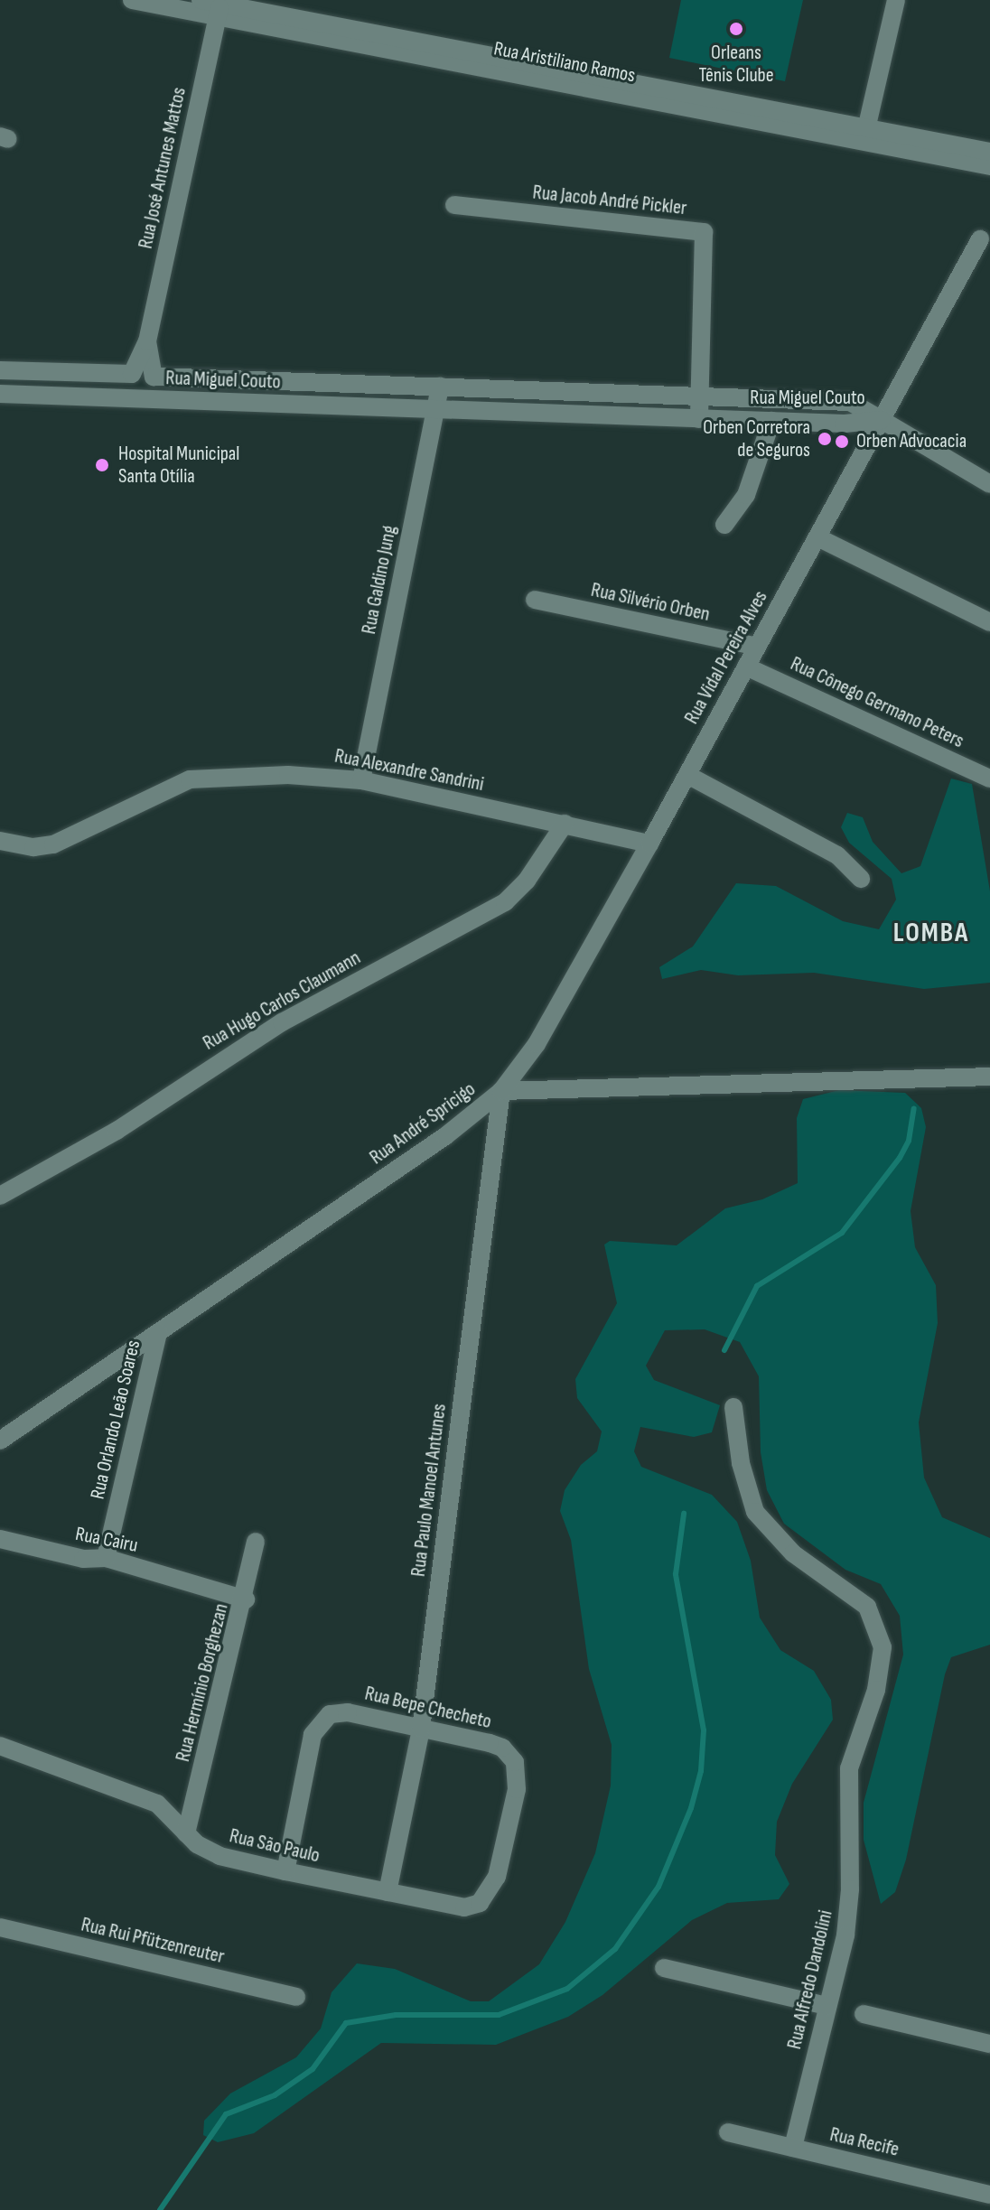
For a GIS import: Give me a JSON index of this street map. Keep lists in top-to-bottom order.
{
  "streets": {
    "street": [
      "Rua Aristiliano Ramos",
      "Rua José Antunes Mattos",
      "Rua Jacob André Pickler",
      "Rua Miguel Couto",
      "Rua Galdino Jung",
      "Rua Silvério Orben",
      "Rua Vidal Pereira Alves",
      "Rua Cônego Germano Peters",
      "Rua Alexandre Sandrini",
      "Rua Hugo Carlos Claumann",
      "Rua André Spricigo",
      "Rua Orlando Leão Soares",
      "Rua Paulo Manoel Antunes",
      "Rua Cairu",
      "Rua Hermínio Borghezan",
      "Rua Bepe Checheto",
      "Rua São Paulo",
      "Rua Rui Pfützenreuter",
      "Rua Alfredo Dandolini",
      "Rua Recife"
    ]
  },
  "crossings": [
    ["Rua Aristiliano Ramos", "Rua José Antunes Mattos"],
    ["Rua José Antunes Mattos", "Rua Miguel Couto"],
    ["Rua Jacob André Pickler", "Rua Miguel Couto"],
    ["Rua Miguel Couto", "Rua Galdino Jung"],
    ["Rua Miguel Couto", "Rua Vidal Pereira Alves"],
    ["Rua Galdino Jung", "Rua Alexandre Sandrini"],
    ["Rua Silvério Orben", "Rua Vidal Pereira Alves"],
    ["Rua Vidal Pereira Alves", "Rua Cônego Germano Peters"],
    ["Rua Vidal Pereira Alves", "Rua Alexandre Sandrini"],
    ["Rua Vidal Pereira Alves", "Rua André Spricigo"],
    ["Rua Vidal Pereira Alves", "Rua Paulo Manoel Antunes"],
    ["Rua Alexandre Sandrini", "Rua Hugo Carlos Claumann"],
    ["Rua André Spricigo", "Rua Orlando Leão Soares"],
    ["Rua André Spricigo", "Rua Paulo Manoel Antunes"],
    ["Rua Orlando Leão Soares", "Rua Cairu"],
    ["Rua Paulo Manoel Antunes", "Rua Bepe Checheto"],
    ["Rua Paulo Manoel Antunes", "Rua São Paulo"],
    ["Rua Cairu", "Rua Hermínio Borghezan"],
    ["Rua Hermínio Borghezan", "Rua São Paulo"],
    ["Rua Bepe Checheto", "Rua São Paulo"],
    ["Rua Alfredo Dandolini", "Rua Recife"]
  ],
  "districts": ["LOMBA"],
  "places": [
    "Orleans Tênis Clube",
    "Orben Corretora de Seguros",
    "Orben Advocacia",
    "Hospital Municipal Santa Otília"
  ]
}
